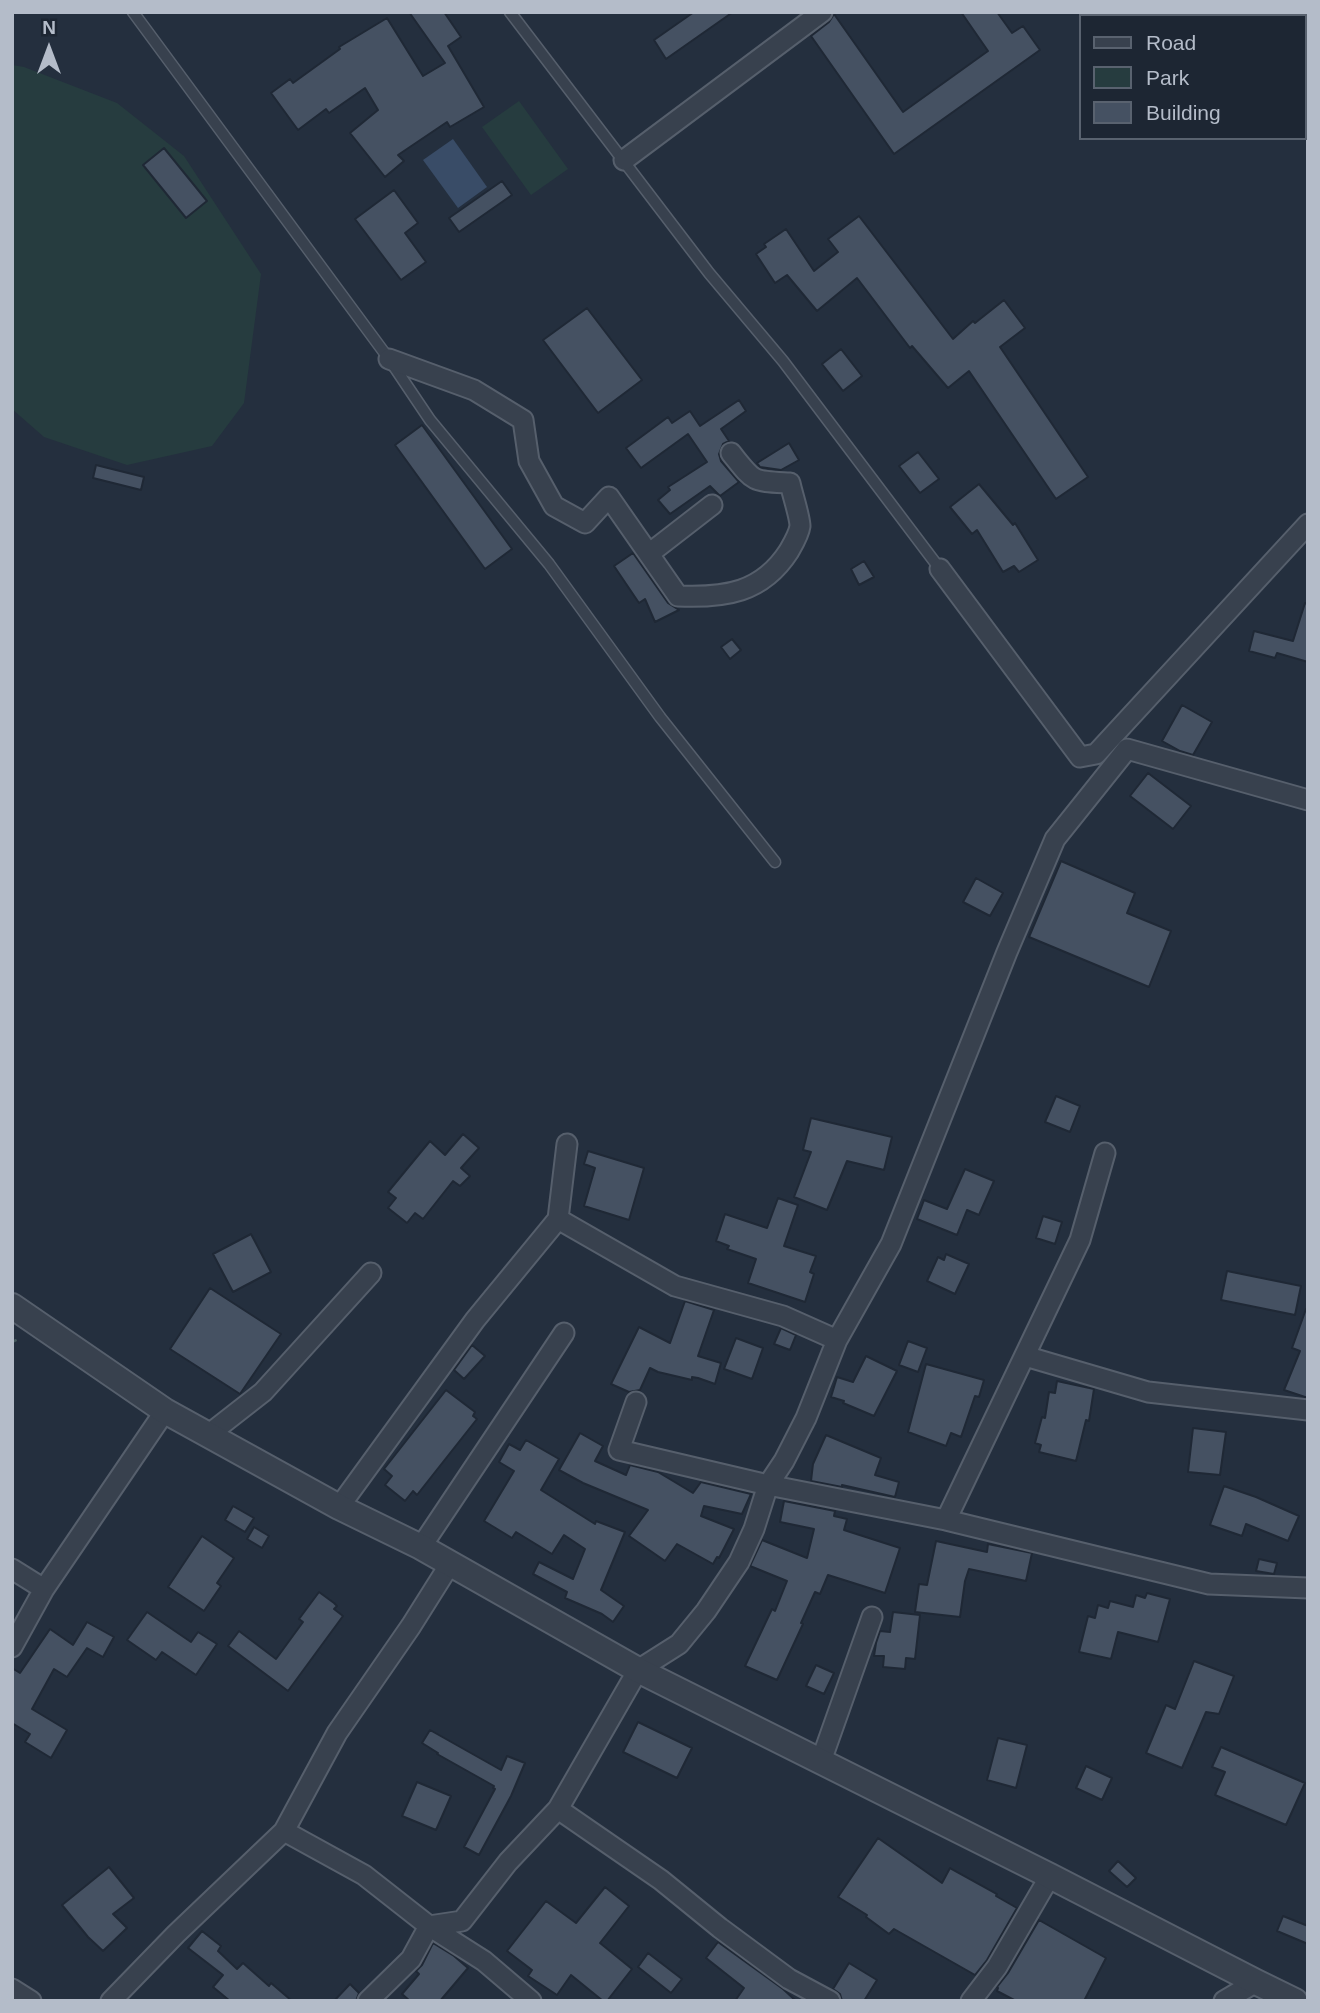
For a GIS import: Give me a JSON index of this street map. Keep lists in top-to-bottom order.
{
  "legend": ["Road", "Park", "Building"],
  "north": "top"
}
